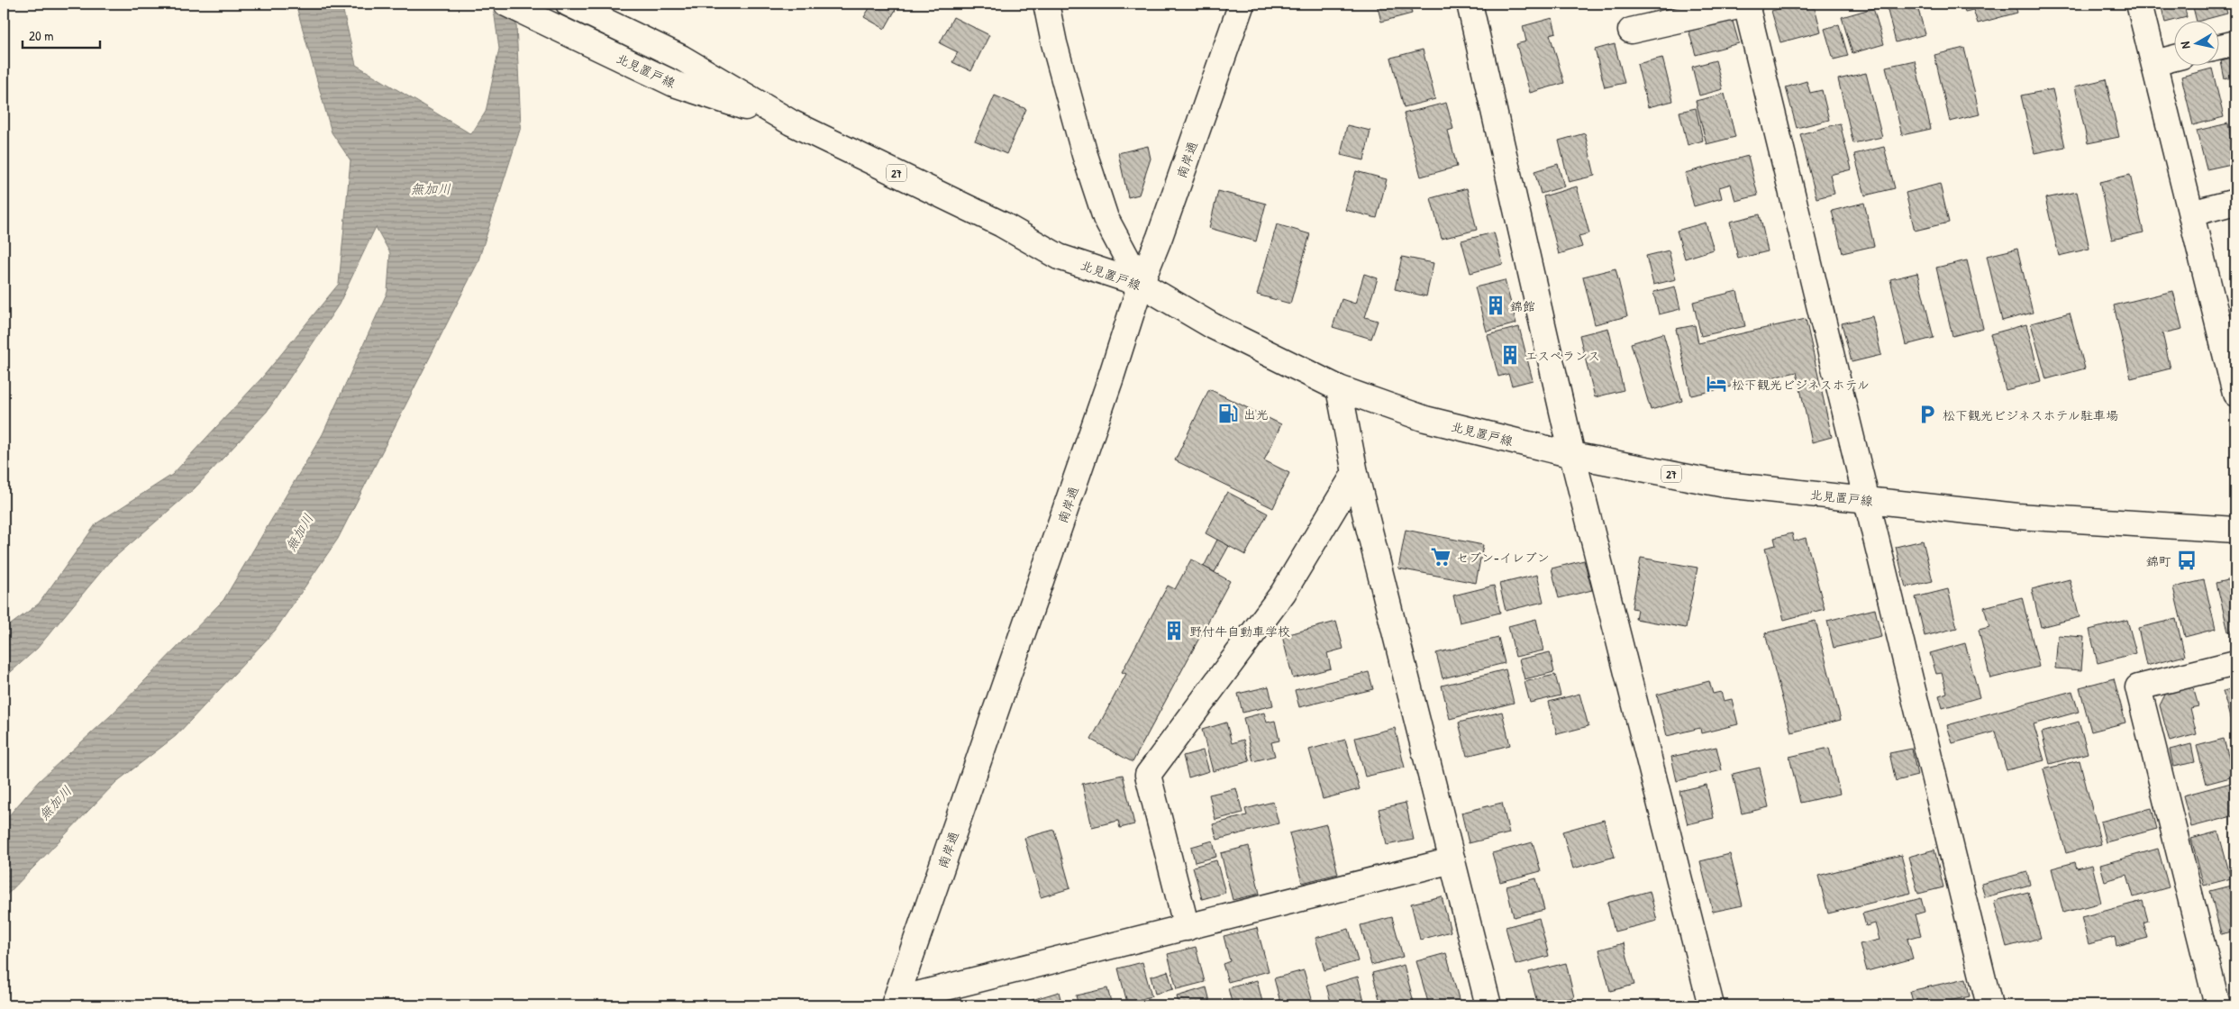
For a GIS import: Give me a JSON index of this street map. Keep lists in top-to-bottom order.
{
  "streets": {
    "street": ["北見置戸線", "南岸通", "27"]
  },
  "crossings": [
    ["北見置戸線", "南岸通"]
  ],
  "water": ["無加川"],
  "places": {
    "building": ["錦館", "エスペランス", "野付牛自動車学校"],
    "hotel": ["松下観光ビジネスホテル"],
    "fuel station": ["出光"],
    "parking": ["松下観光ビジネスホテル駐車場"],
    "supermarket": ["セブン-イレブン"],
    "bus stop": ["錦町"]
  },
  "scale_bar": "20 m",
  "north": "left"
}
